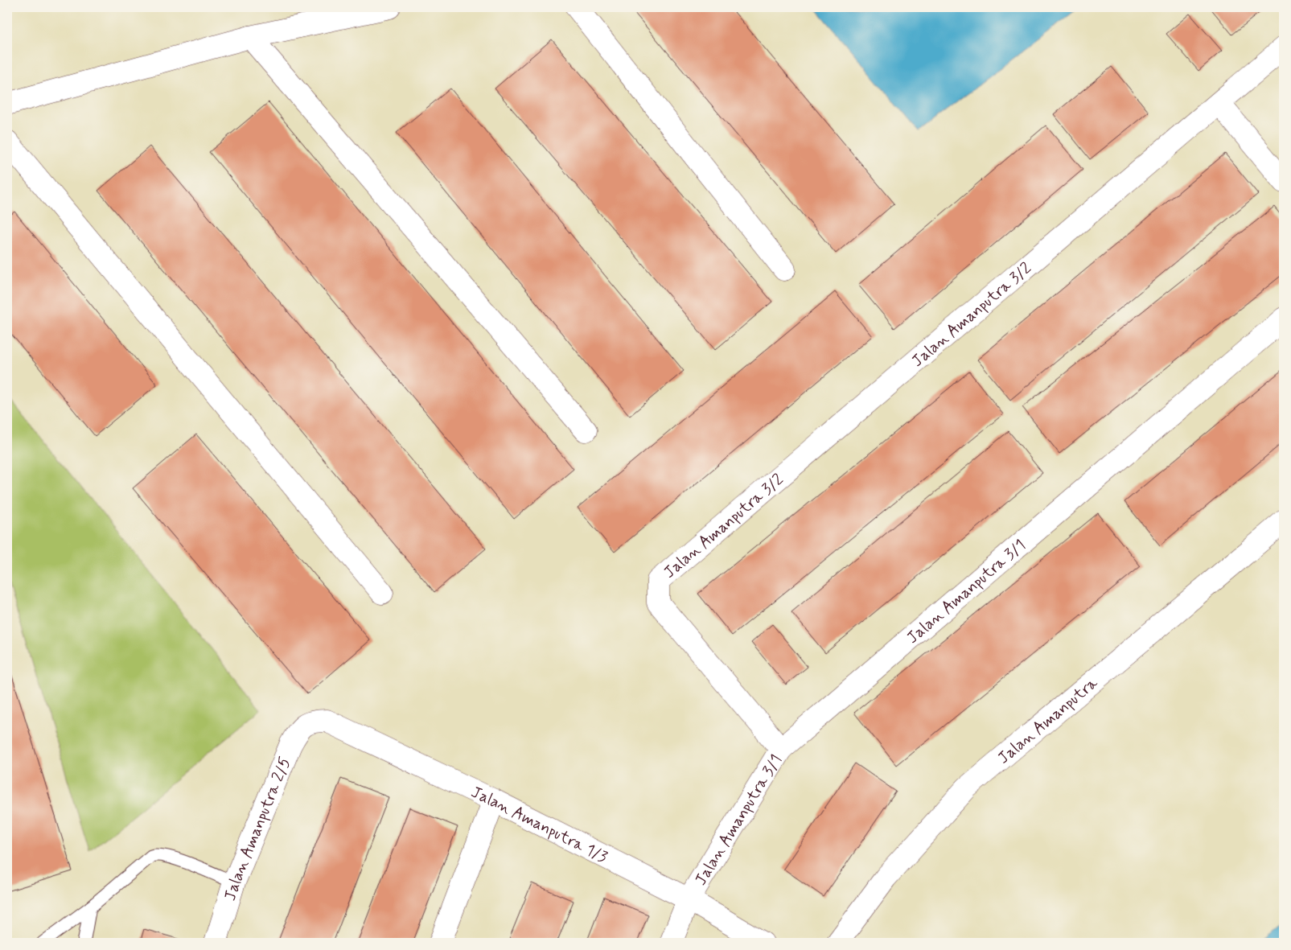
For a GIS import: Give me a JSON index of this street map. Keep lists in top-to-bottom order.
{
  "streets": {
    "street": [
      "Jalan Amanputra 3/2",
      "Jalan Amanputra 3/1",
      "Jalan Amanputra",
      "Jalan Amanputra 1/3",
      "Jalan Amanputra 2/5"
    ]
  },
  "crossings": [
    ["Jalan Amanputra 3/2", "Jalan Amanputra 3/1"],
    ["Jalan Amanputra 3/1", "Jalan Amanputra 1/3"],
    ["Jalan Amanputra 1/3", "Jalan Amanputra 2/5"]
  ]
}
